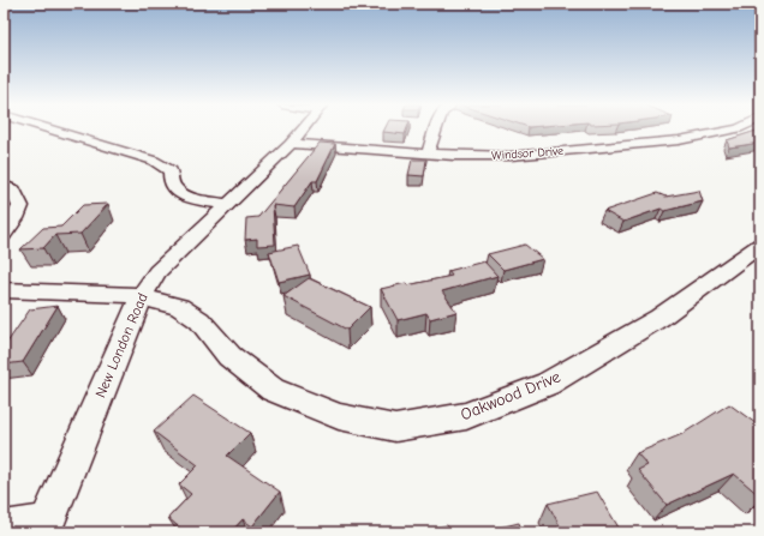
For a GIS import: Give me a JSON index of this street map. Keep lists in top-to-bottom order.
{
  "streets": {
    "street": ["Windsor Drive", "New London Road", "Oakwood Drive"]
  },
  "crossings": [
    ["Windsor Drive", "New London Road"],
    ["New London Road", "Oakwood Drive"]
  ]
}
